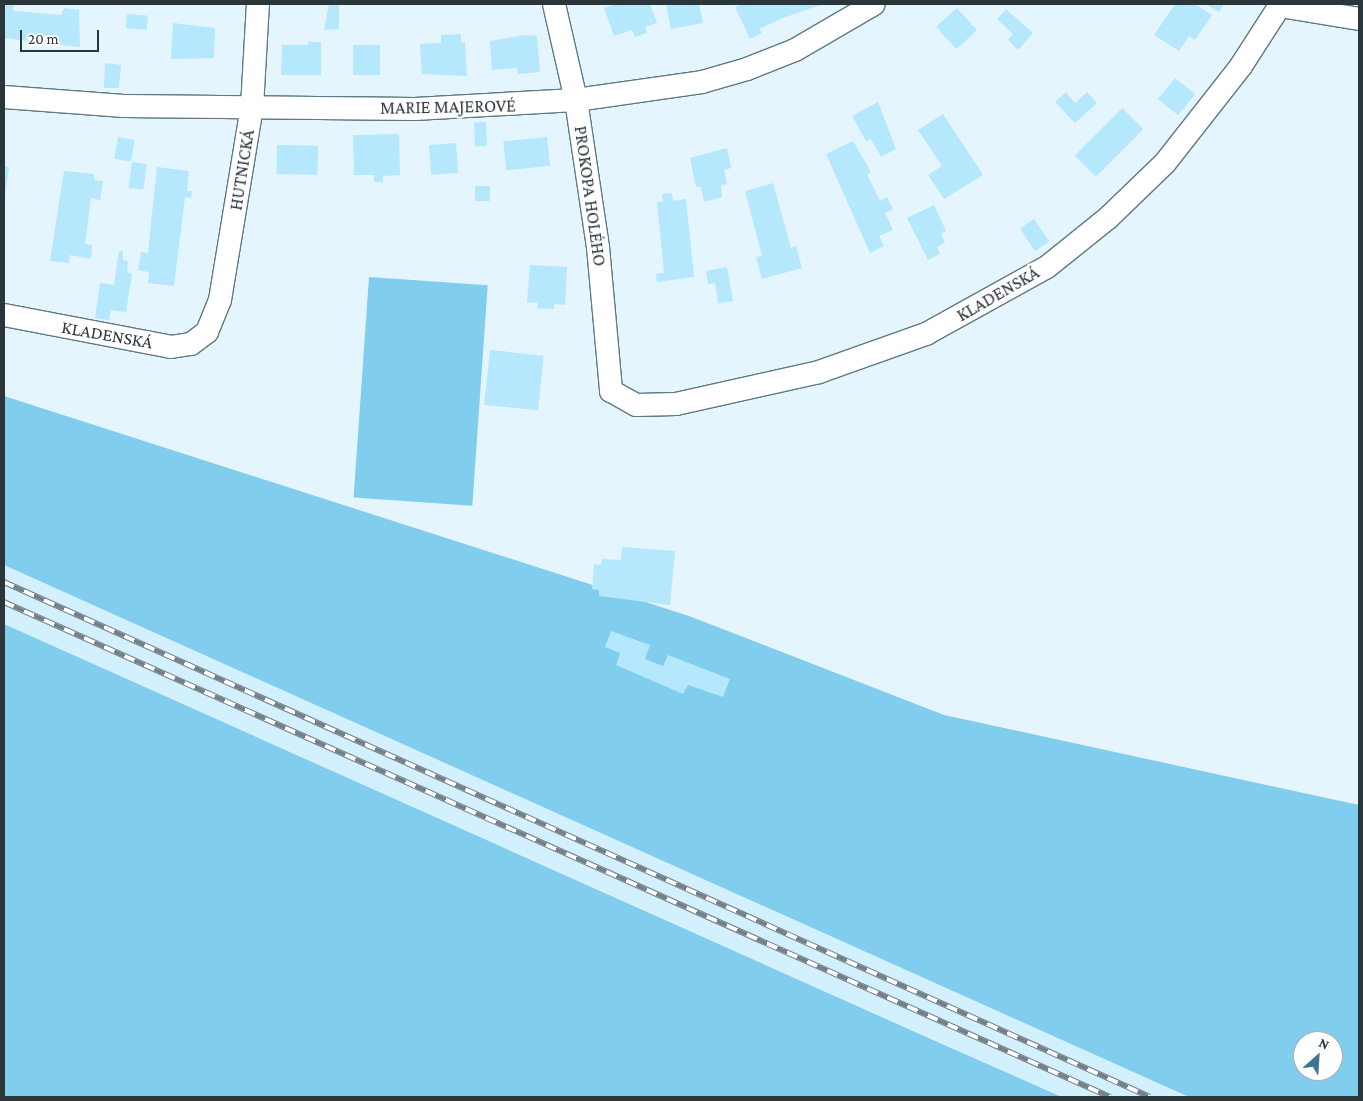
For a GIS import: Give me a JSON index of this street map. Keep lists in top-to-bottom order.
{
  "streets": {
    "street": [
      "MARIE MAJEROVÉ",
      "HUTNICKÁ",
      "PROKOPA HOLÉHO",
      "KLADENSKÁ"
    ]
  },
  "crossings": [
    ["MARIE MAJEROVÉ", "HUTNICKÁ"],
    ["MARIE MAJEROVÉ", "PROKOPA HOLÉHO"],
    ["HUTNICKÁ", "KLADENSKÁ"],
    ["PROKOPA HOLÉHO", "KLADENSKÁ"]
  ],
  "scale_bar": "20 m",
  "north": "top right"
}
